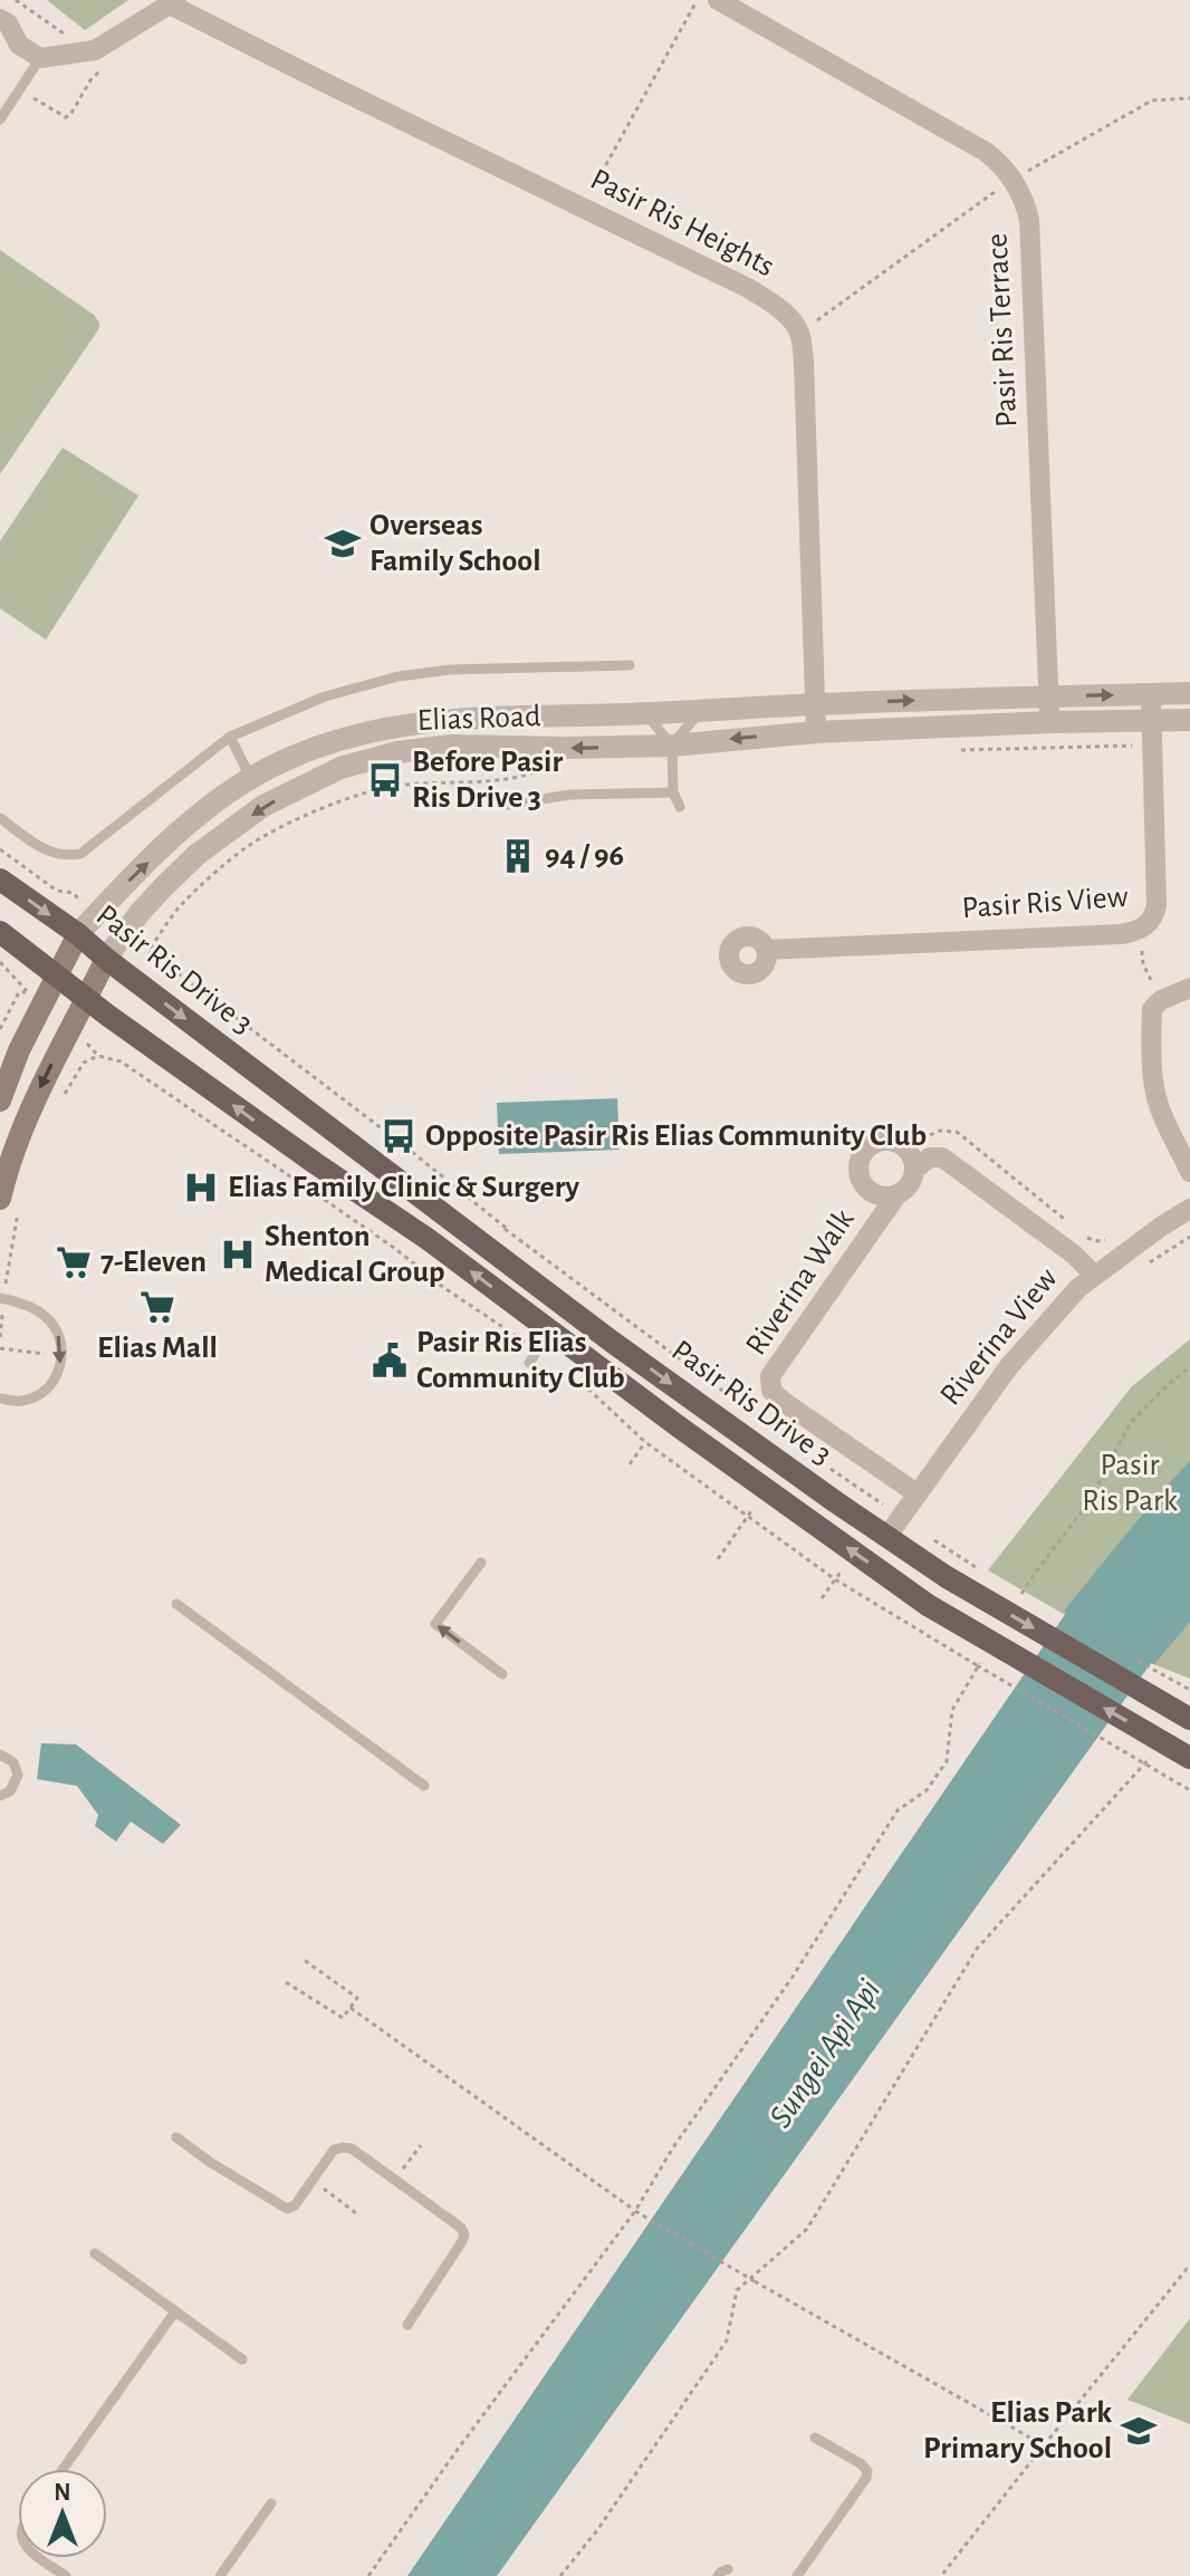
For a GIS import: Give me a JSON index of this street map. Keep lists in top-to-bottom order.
{
  "streets": {
    "main road": ["Elias Road", "Pasir Ris Drive 3"],
    "street": [
      "Pasir Ris Heights",
      "Pasir Ris Terrace",
      "Pasir Ris View",
      "Riverina Walk",
      "Riverina View"
    ]
  },
  "crossings": [
    ["Pasir Ris Terrace", "Elias Road"],
    ["Elias Road", "Pasir Ris View"],
    ["Elias Road", "Pasir Ris Drive 3"],
    ["Pasir Ris Drive 3", "Riverina View"],
    ["Riverina Walk", "Riverina View"]
  ],
  "water": ["Sungei Api Api"],
  "parks": ["Pasir Ris Park"],
  "places": {
    "school or university": ["Overseas Family School", "Elias Park Primary School"],
    "bus stop": ["Before Pasir Ris Drive 3", "Opposite Pasir Ris Elias Community Club"],
    "building": ["94 / 96"],
    "hospital": ["Elias Family Clinic & Surgery", "Shenton Medical Group"],
    "supermarket": ["7-Eleven", "Elias Mall"],
    "public building": ["Pasir Ris Elias Community Club"]
  },
  "north": "top"
}
